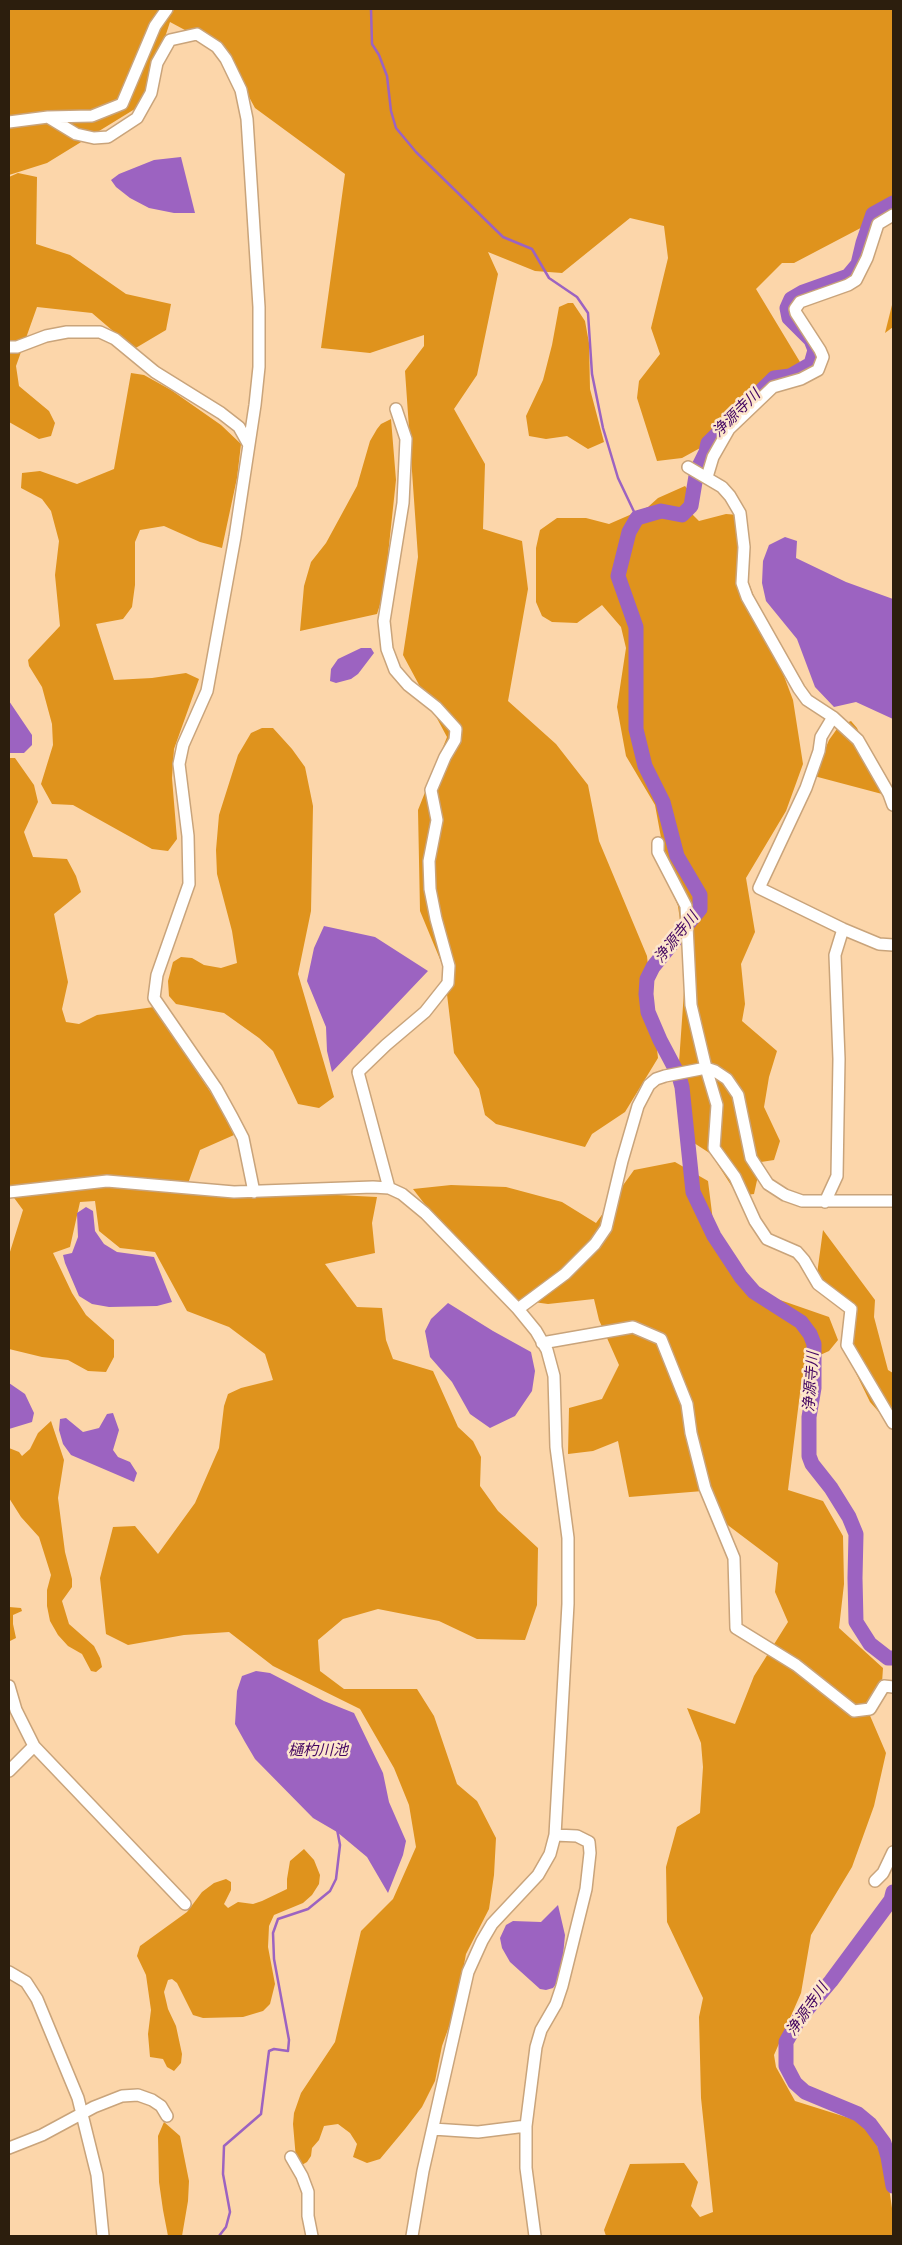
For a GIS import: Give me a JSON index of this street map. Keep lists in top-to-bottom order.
{
  "water": ["浄源寺川", "樋杓川池"]
}
